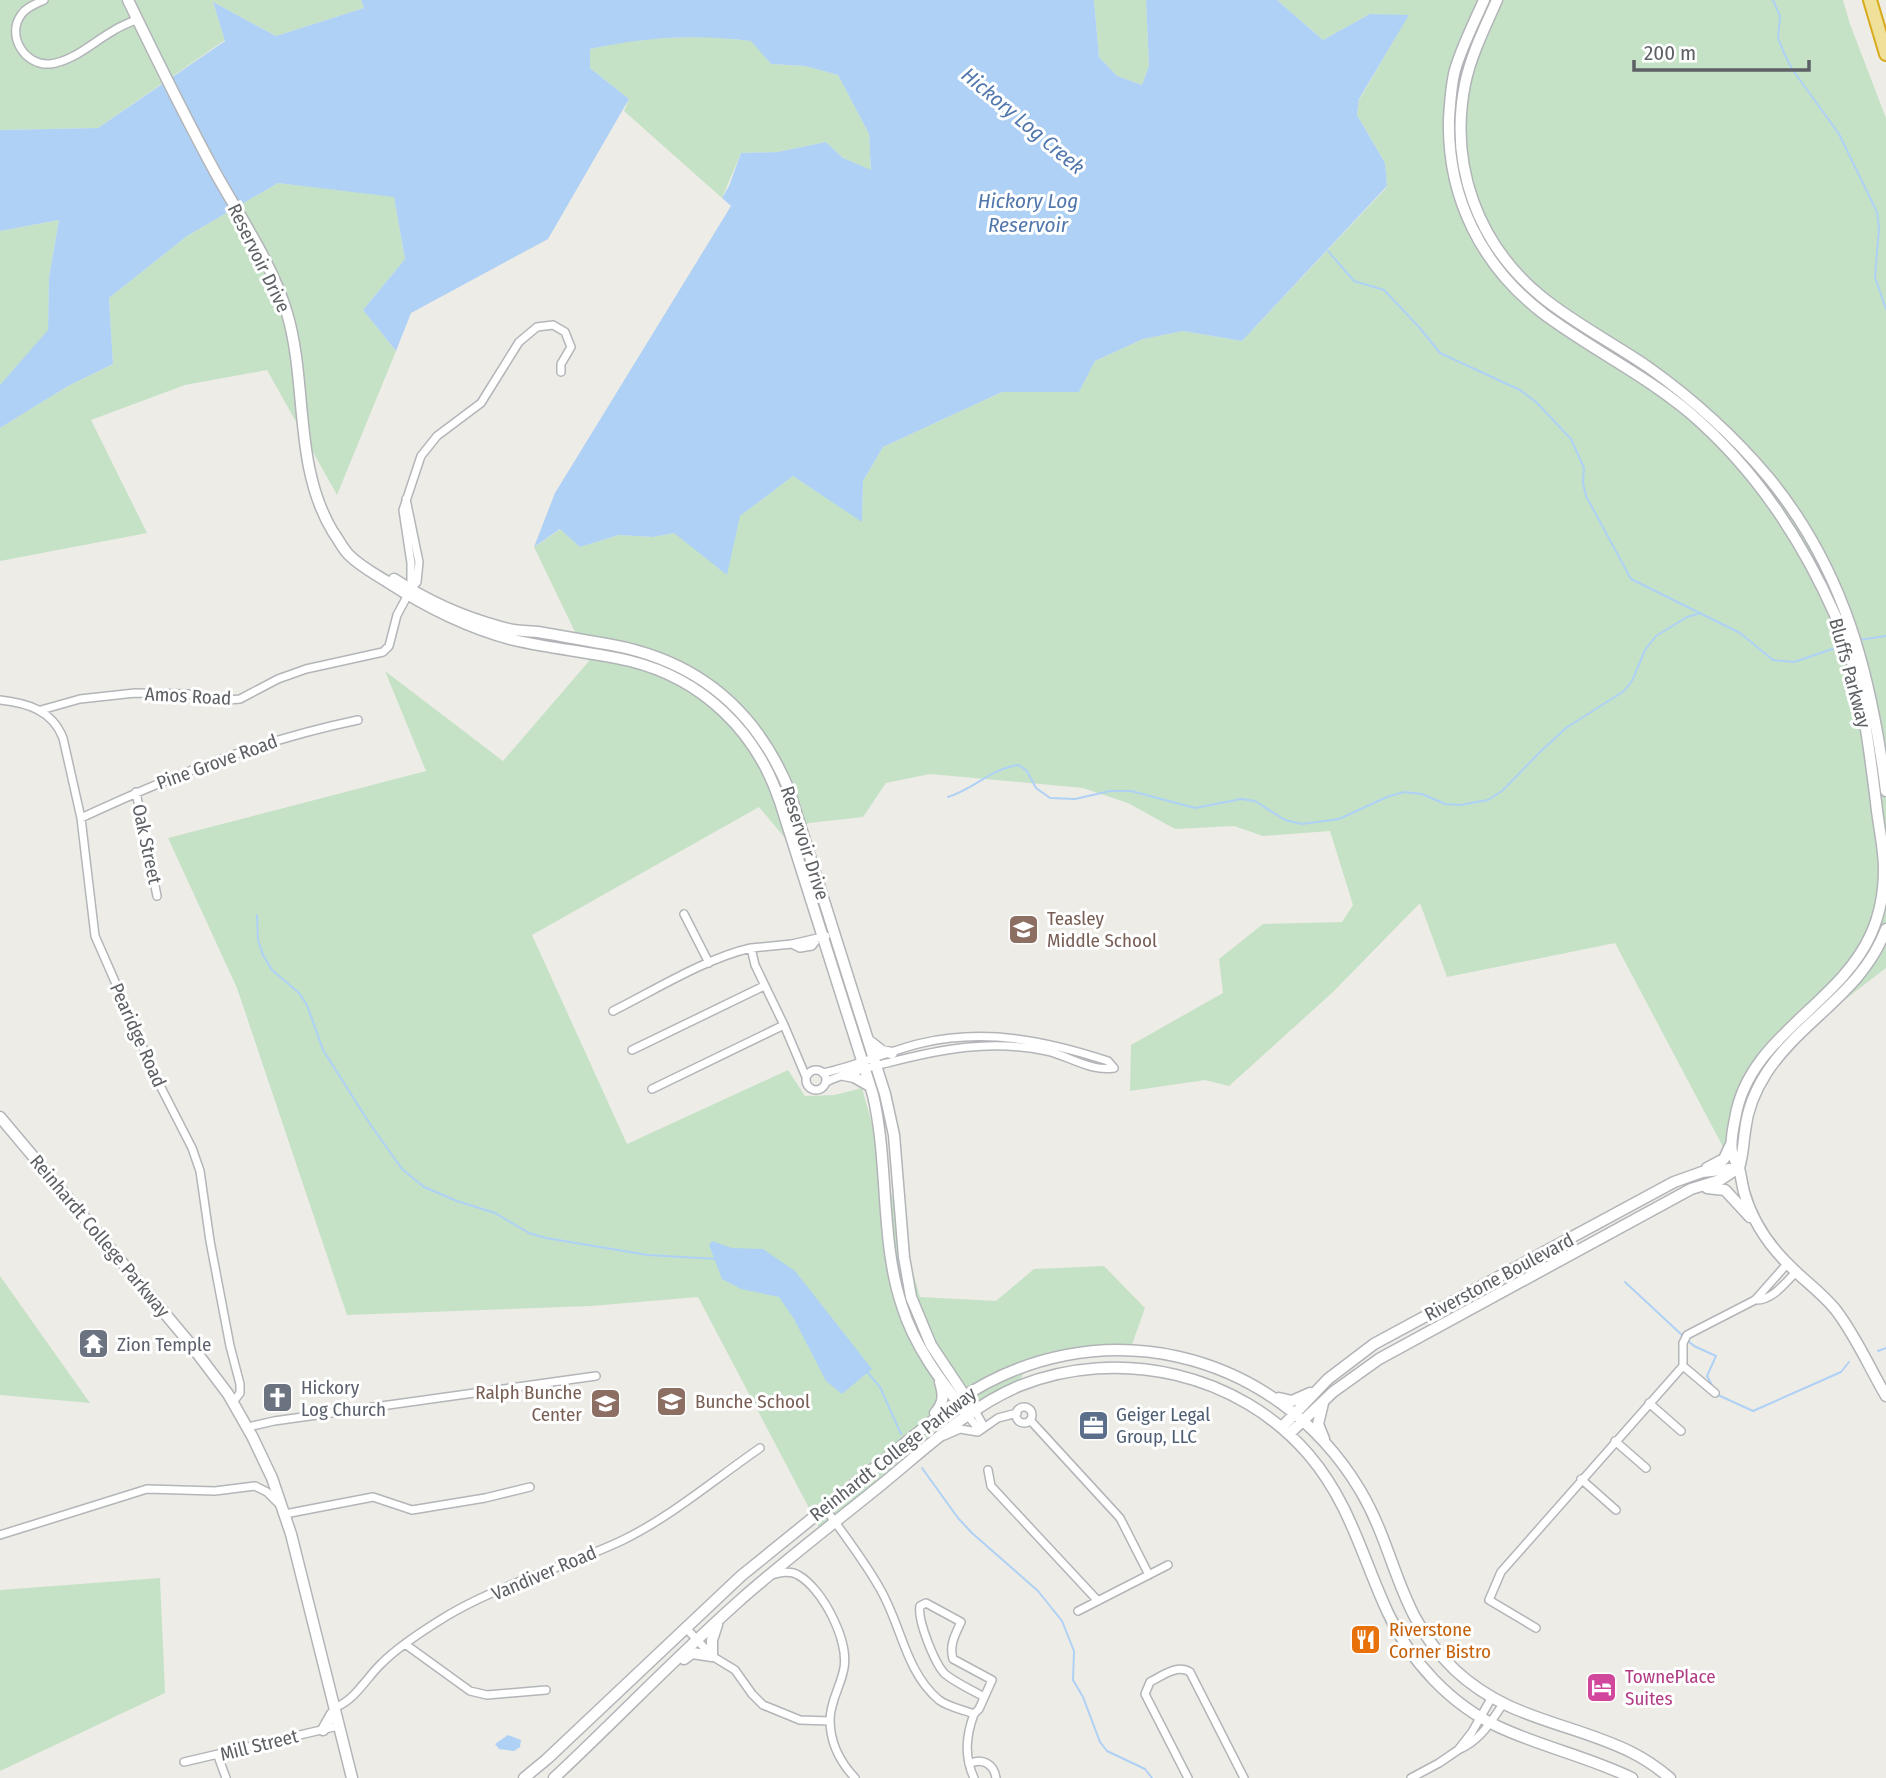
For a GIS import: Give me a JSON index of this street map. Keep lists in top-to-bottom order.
{
  "streets": {
    "street": [
      "Reservoir Drive",
      "Bluffs Parkway",
      "Amos Road",
      "Pine Grove Road",
      "Oak Street",
      "Pearidge Road",
      "Reinhardt College Parkway",
      "Riverstone Boulevard",
      "Vandiver Road",
      "Mill Street"
    ]
  },
  "crossings": [
    ["Reservoir Drive", "Amos Road"],
    ["Reservoir Drive", "Reinhardt College Parkway"],
    ["Bluffs Parkway", "Riverstone Boulevard"],
    ["Amos Road", "Pearidge Road"],
    ["Pine Grove Road", "Oak Street"],
    ["Pine Grove Road", "Pearidge Road"],
    ["Pearidge Road", "Reinhardt College Parkway"],
    ["Reinhardt College Parkway", "Riverstone Boulevard"],
    ["Reinhardt College Parkway", "Vandiver Road"],
    ["Reinhardt College Parkway", "Mill Street"]
  ],
  "water": ["Hickory Log Creek", "Hickory Log Reservoir"],
  "places": {
    "school or university": ["Teasley Middle School", "Bunche School", "Ralph Bunche Center"],
    "temple": ["Zion Temple"],
    "church": ["Hickory Log Church"],
    "office": ["Geiger Legal Group, LLC"],
    "restaurant": ["Riverstone Corner Bistro"],
    "hotel": ["TownePlace Suites"]
  },
  "scale_bar": "200 m"
}
